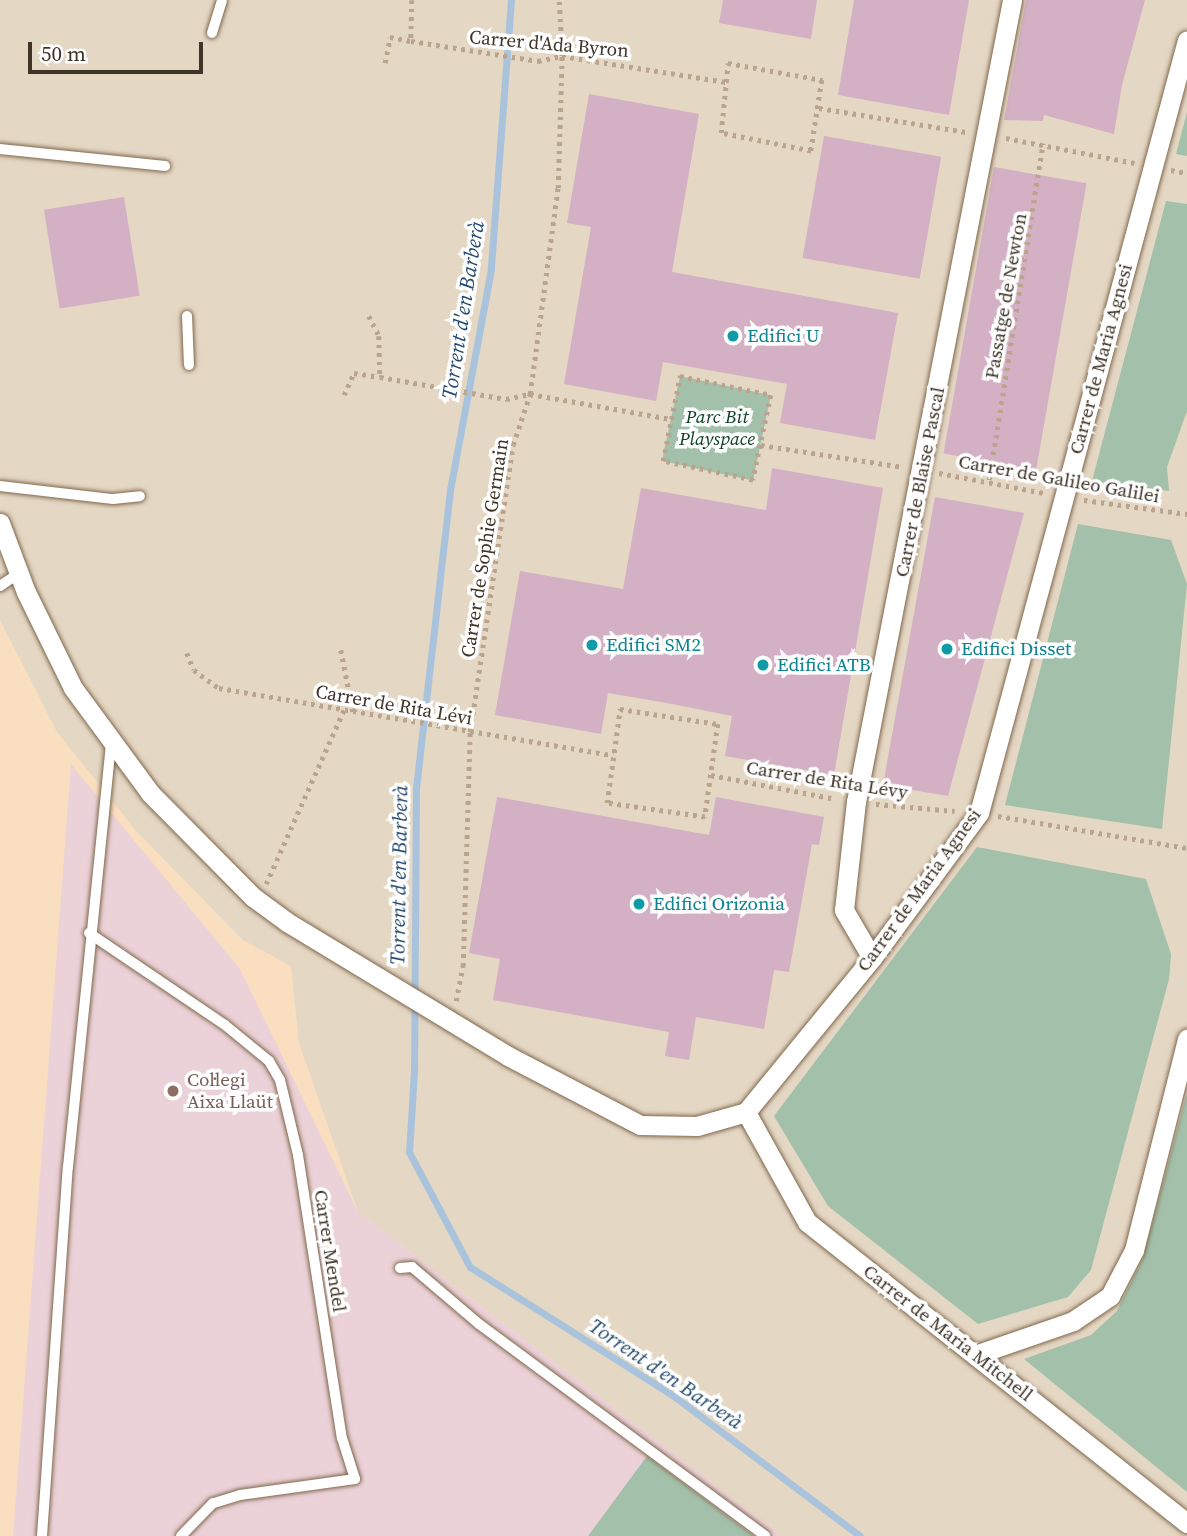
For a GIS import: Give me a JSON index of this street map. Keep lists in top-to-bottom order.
{
  "streets": {
    "street": ["Carrer de Maria Agnesi", "Carrer de Blaise Pascal", "Carrer de Maria Mitchell"],
    "lane": ["Carrer Mendel"],
    "path": [
      "Carrer d'Ada Byron",
      "Passatge de Newton",
      "Carrer de Galileo Galilei",
      "Carrer de Sophie Germain",
      "Carrer de Rita Lévi",
      "Carrer de Rita Lévy"
    ]
  },
  "crossings": [
    ["Carrer d'Ada Byron", "Carrer de Sophie Germain"],
    ["Passatge de Newton", "Carrer de Galileo Galilei"],
    ["Carrer de Maria Agnesi", "Carrer de Galileo Galilei"],
    ["Carrer de Maria Agnesi", "Carrer de Blaise Pascal"],
    ["Carrer de Maria Agnesi", "Carrer de Rita Lévy"],
    ["Carrer de Maria Agnesi", "Carrer de Maria Mitchell"],
    ["Carrer de Galileo Galilei", "Carrer de Blaise Pascal"],
    ["Carrer de Blaise Pascal", "Carrer de Rita Lévy"],
    ["Carrer de Sophie Germain", "Carrer de Rita Lévi"]
  ],
  "water": ["Torrent d'en Barberà"],
  "parks": ["Parc Bit Playspace"],
  "places": [
    "Edifici U",
    "Edifici SM2",
    "Edifici Disset",
    "Edifici ATB",
    "Edifici Orizonia",
    "Col·legi Aixa Llaüt"
  ],
  "scale_bar": "50 m"
}
